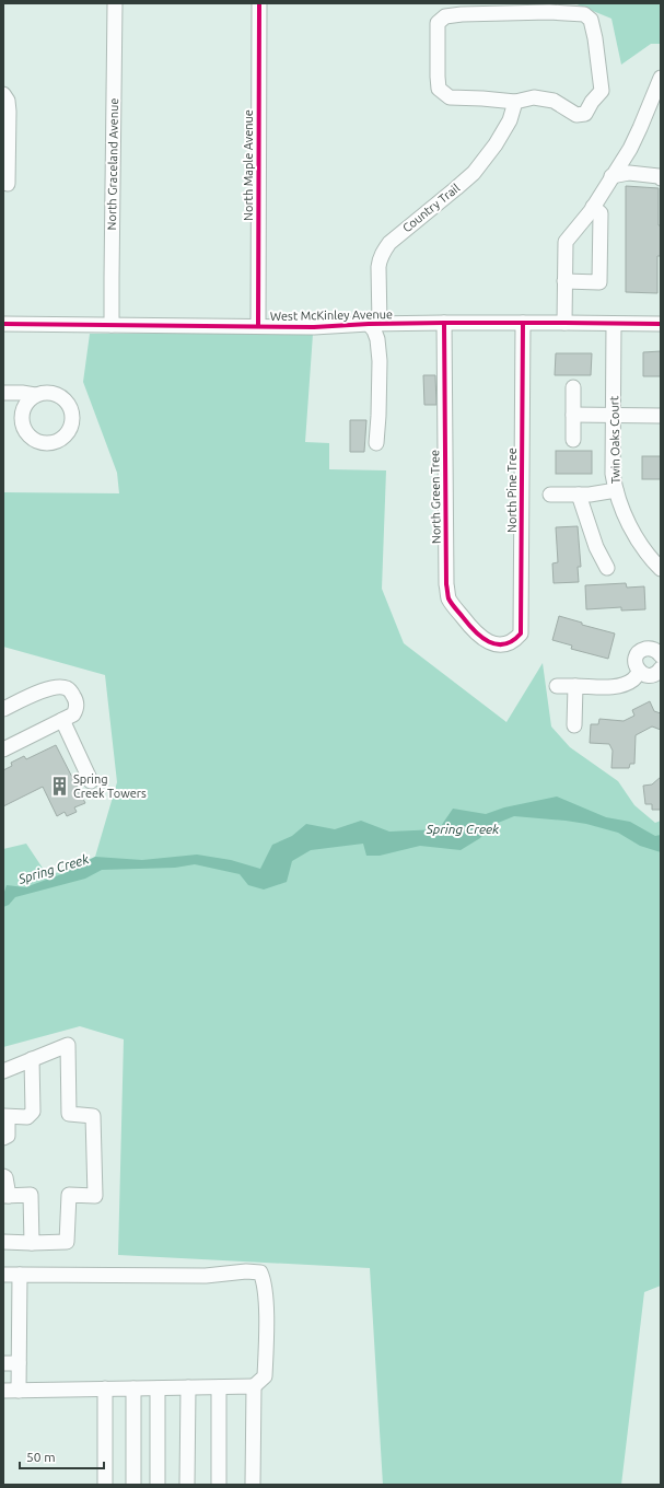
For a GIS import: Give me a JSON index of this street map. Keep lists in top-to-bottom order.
{
  "streets": {
    "street": [
      "North Graceland Avenue",
      "North Maple Avenue",
      "Country Trail",
      "West McKinley Avenue",
      "Twin Oaks Court",
      "North Pine Tree",
      "North Green Tree"
    ]
  },
  "crossings": [
    ["North Graceland Avenue", "West McKinley Avenue"],
    ["North Maple Avenue", "West McKinley Avenue"],
    ["Country Trail", "West McKinley Avenue"],
    ["West McKinley Avenue", "Twin Oaks Court"],
    ["West McKinley Avenue", "North Pine Tree"],
    ["West McKinley Avenue", "North Green Tree"],
    ["North Pine Tree", "North Green Tree"]
  ],
  "water": ["Spring Creek"],
  "places": {
    "building": ["Spring Creek Towers"]
  },
  "scale_bar": "50 m"
}
